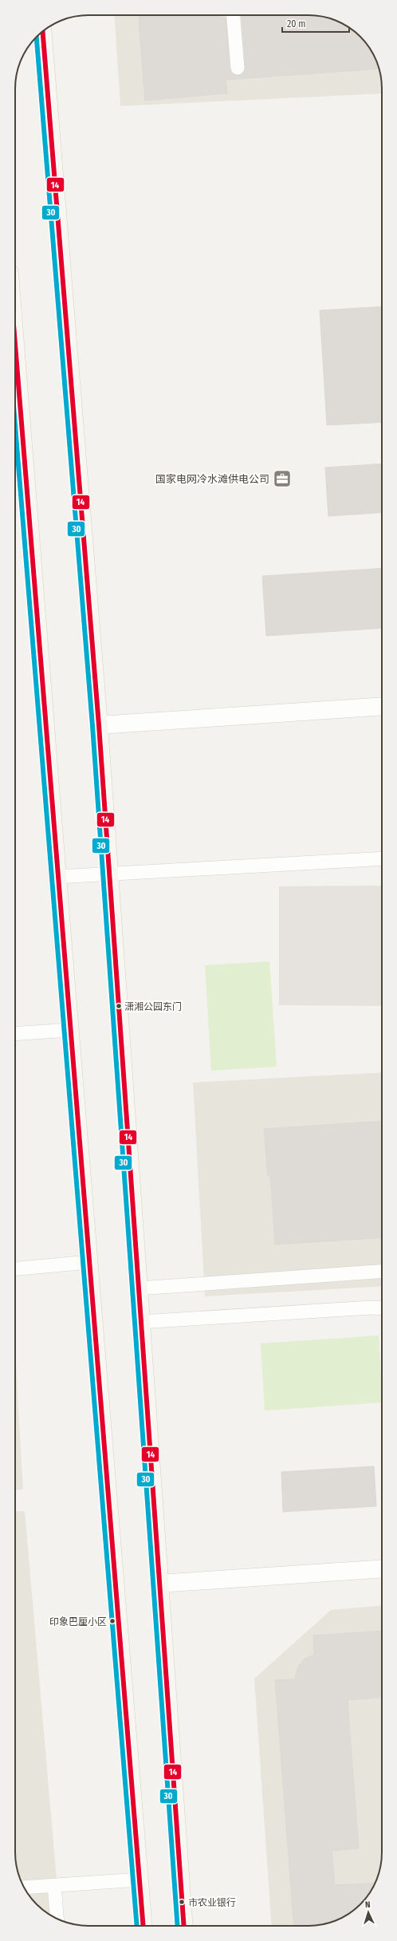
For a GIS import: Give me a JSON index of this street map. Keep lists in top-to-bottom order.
{
  "places": {
    "office": ["国家电网冷水滩供电公司"],
    "other": ["潇湘公园东门", "印象巴厘小区", "市农业银行"]
  },
  "lines": ["transit line 14", "transit line 30"],
  "scale_bar": "20 m",
  "north": "top"
}
